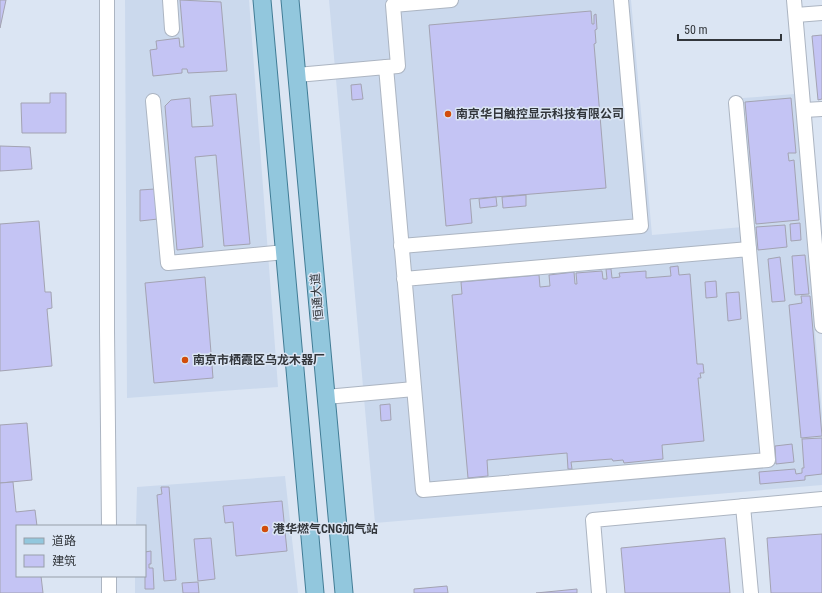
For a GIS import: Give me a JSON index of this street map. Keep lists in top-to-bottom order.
{
  "streets": {
    "main road": ["恒通大道"]
  },
  "places": ["南京华日触控显示科技有限公司", "南京市栖霞区乌龙木器厂", "港华燃气CNG加气站"],
  "legend": ["道路", "建筑"],
  "scale_bar": "50 m"
}
